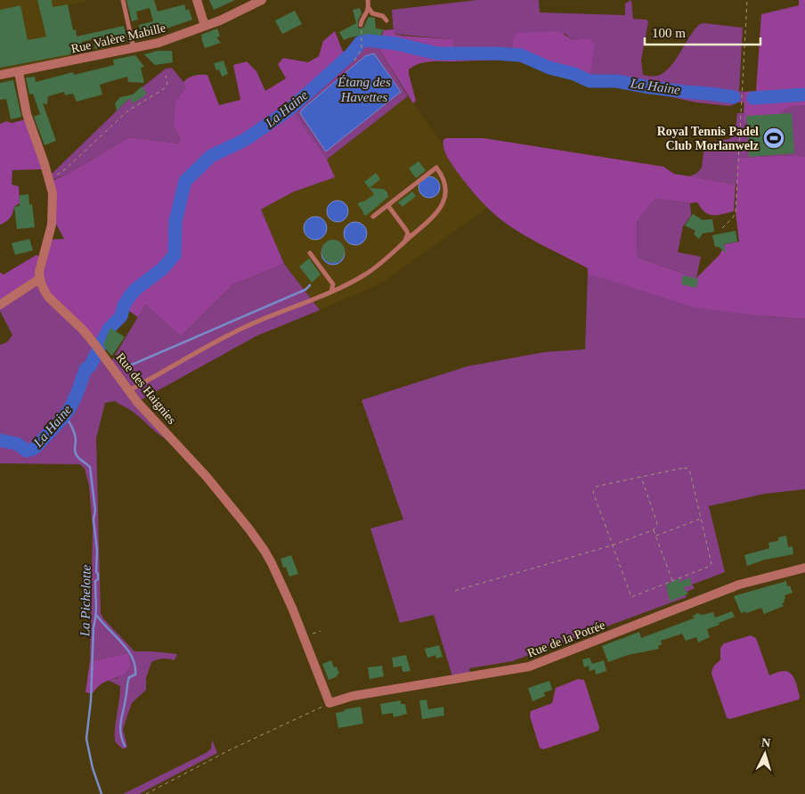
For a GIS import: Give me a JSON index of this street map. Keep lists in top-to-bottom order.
{
  "streets": {
    "street": ["Rue Valère Mabille", "Rue des Haignies", "Rue de la Potrée"]
  },
  "crossings": [
    ["Rue des Haignies", "Rue de la Potrée"]
  ],
  "water": ["Étang des Havettes", "La Haine", "La Pichelotte"],
  "places": {
    "sports": ["Royal Tennis Padel Club Morlanwelz"]
  },
  "scale_bar": "100 m",
  "north": "top"
}
